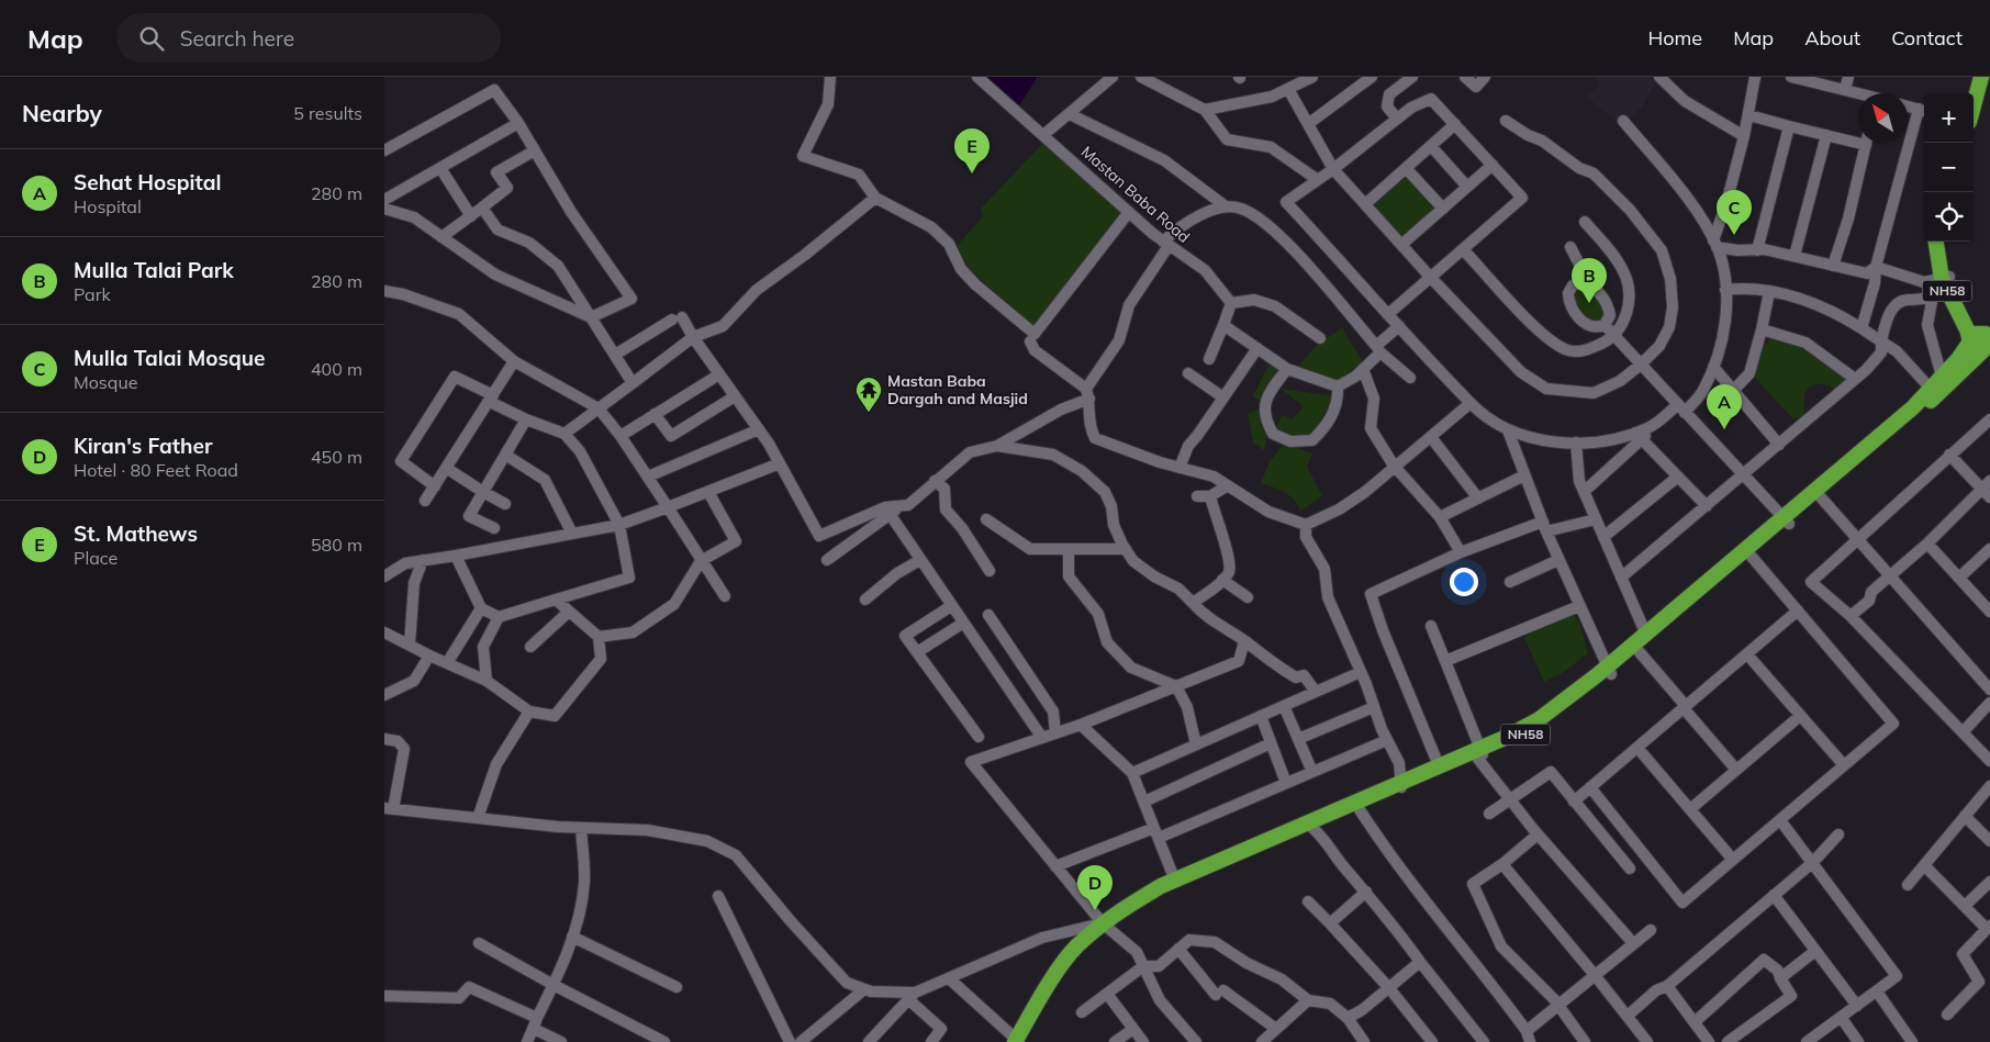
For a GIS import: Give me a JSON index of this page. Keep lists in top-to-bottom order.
{
  "streets": {
    "highway": ["NH58"],
    "street": ["Mastan Baba Road"]
  },
  "places": {
    "temple": ["Mastan Baba Dargah and Masjid"]
  },
  "north": "top left",
  "page": {
    "header": "Map",
    "search": "Search here",
    "nav": [
      "Home",
      "Map",
      "About",
      "Contact"
    ],
    "heading": ["Nearby", "5 results"],
    "map_buttons": ["+", "−"],
    "pins": [
      "E",
      "C",
      "B",
      "A",
      "D"
    ],
    "list": [
      {
        "mark": "A",
        "name": "Sehat Hospital",
        "note": "Hospital",
        "value": "280 m"
      },
      {
        "mark": "B",
        "name": "Mulla Talai Park",
        "note": "Park",
        "value": "280 m"
      },
      {
        "mark": "C",
        "name": "Mulla Talai Mosque",
        "note": "Mosque",
        "value": "400 m"
      },
      {
        "mark": "D",
        "name": "Kiran's Father",
        "note": "Hotel · 80 Feet Road",
        "value": "450 m"
      },
      {
        "mark": "E",
        "name": "St. Mathews",
        "note": "Place",
        "value": "580 m"
      }
    ]
  }
}
